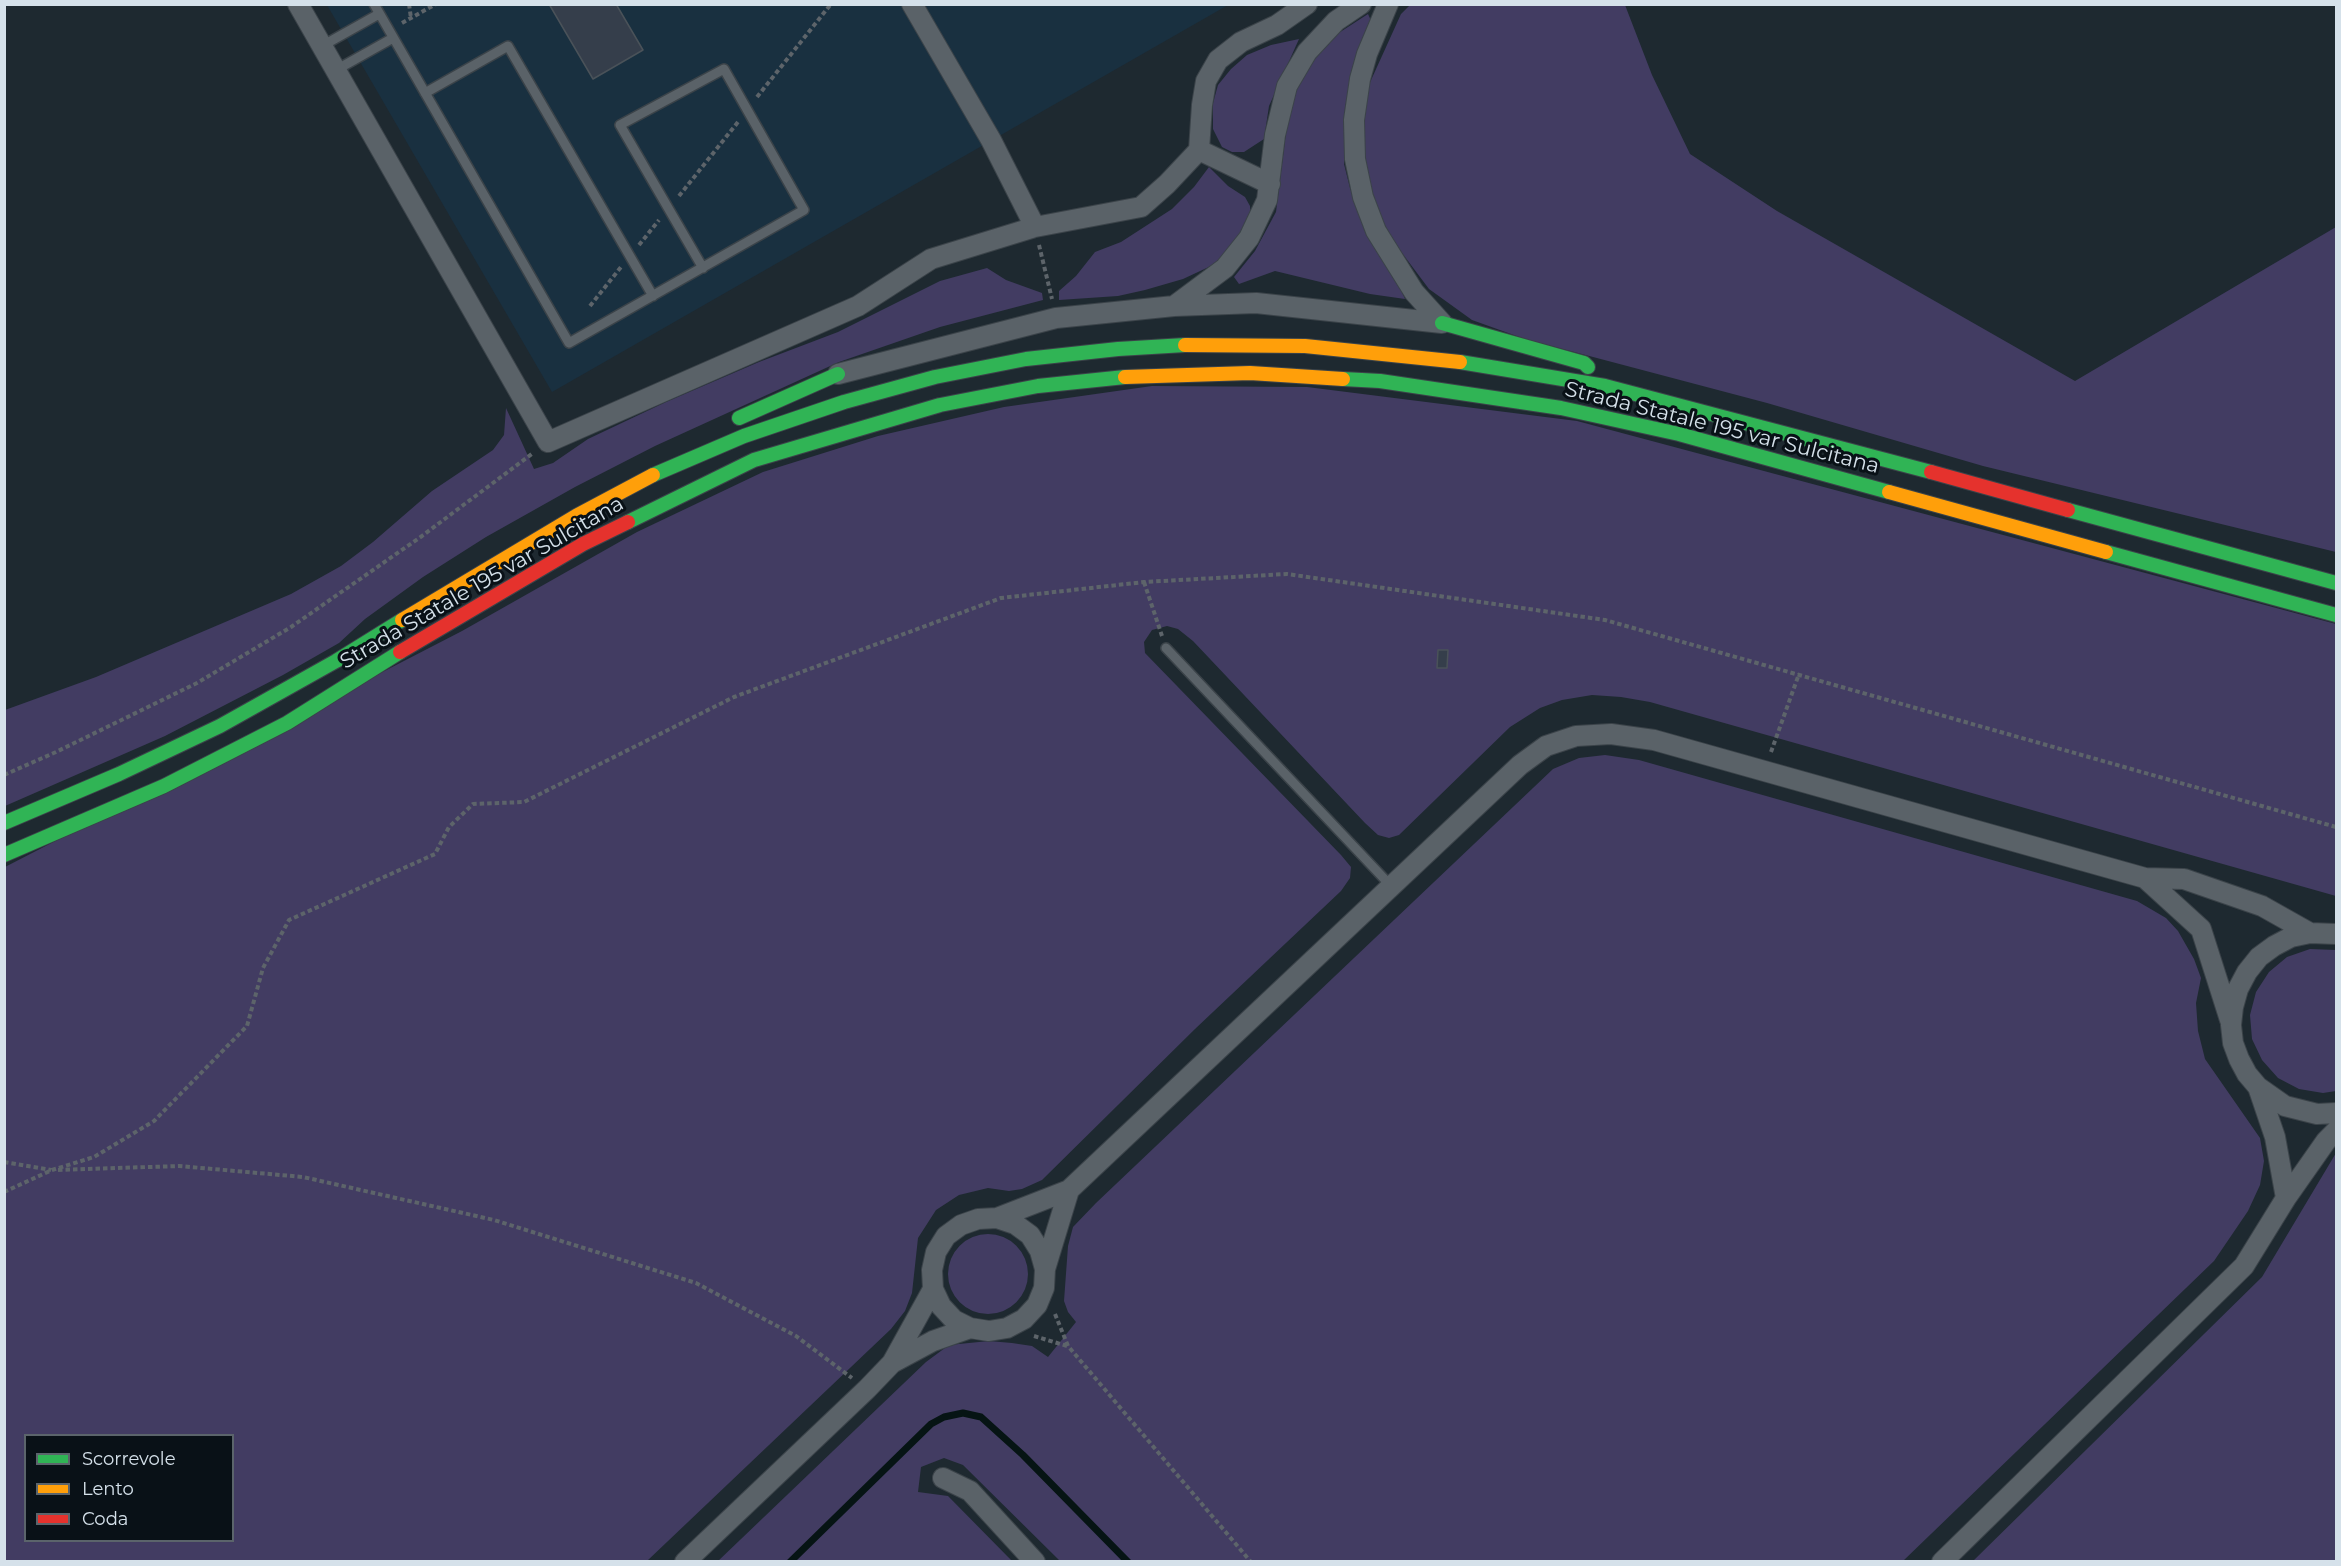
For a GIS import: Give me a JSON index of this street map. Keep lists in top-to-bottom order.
{
  "streets": {
    "highway": ["Strada Statale 195 var Sulcitana"]
  },
  "legend": ["Scorrevole", "Lento", "Coda"]
}
